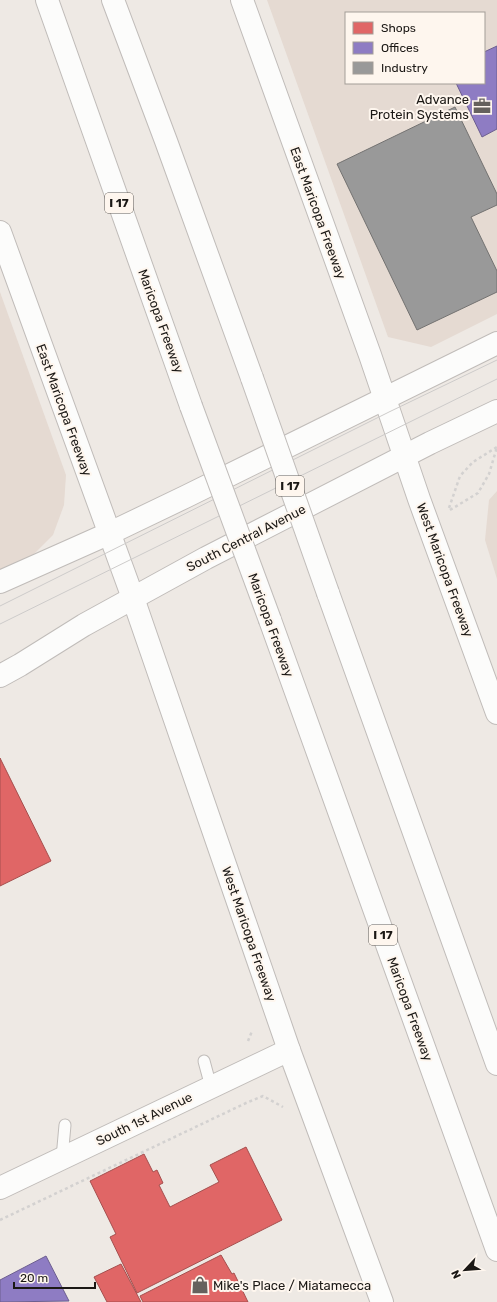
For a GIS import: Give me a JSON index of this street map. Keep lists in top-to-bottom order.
{
  "streets": {
    "main road": [
      "I 17",
      "East Maricopa Freeway",
      "Maricopa Freeway",
      "South Central Avenue",
      "West Maricopa Freeway",
      "South 1st Avenue"
    ]
  },
  "crossings": [
    ["East Maricopa Freeway", "West Maricopa Freeway"],
    ["South Central Avenue", "West Maricopa Freeway"],
    ["West Maricopa Freeway", "South 1st Avenue"]
  ],
  "places": {
    "office": ["Advance Protein Systems"],
    "shop": ["Mike's Place / Miatamecca"]
  },
  "legend": ["Shops", "Offices", "Industry"],
  "scale_bar": "20 m",
  "north": "bottom left"
}
